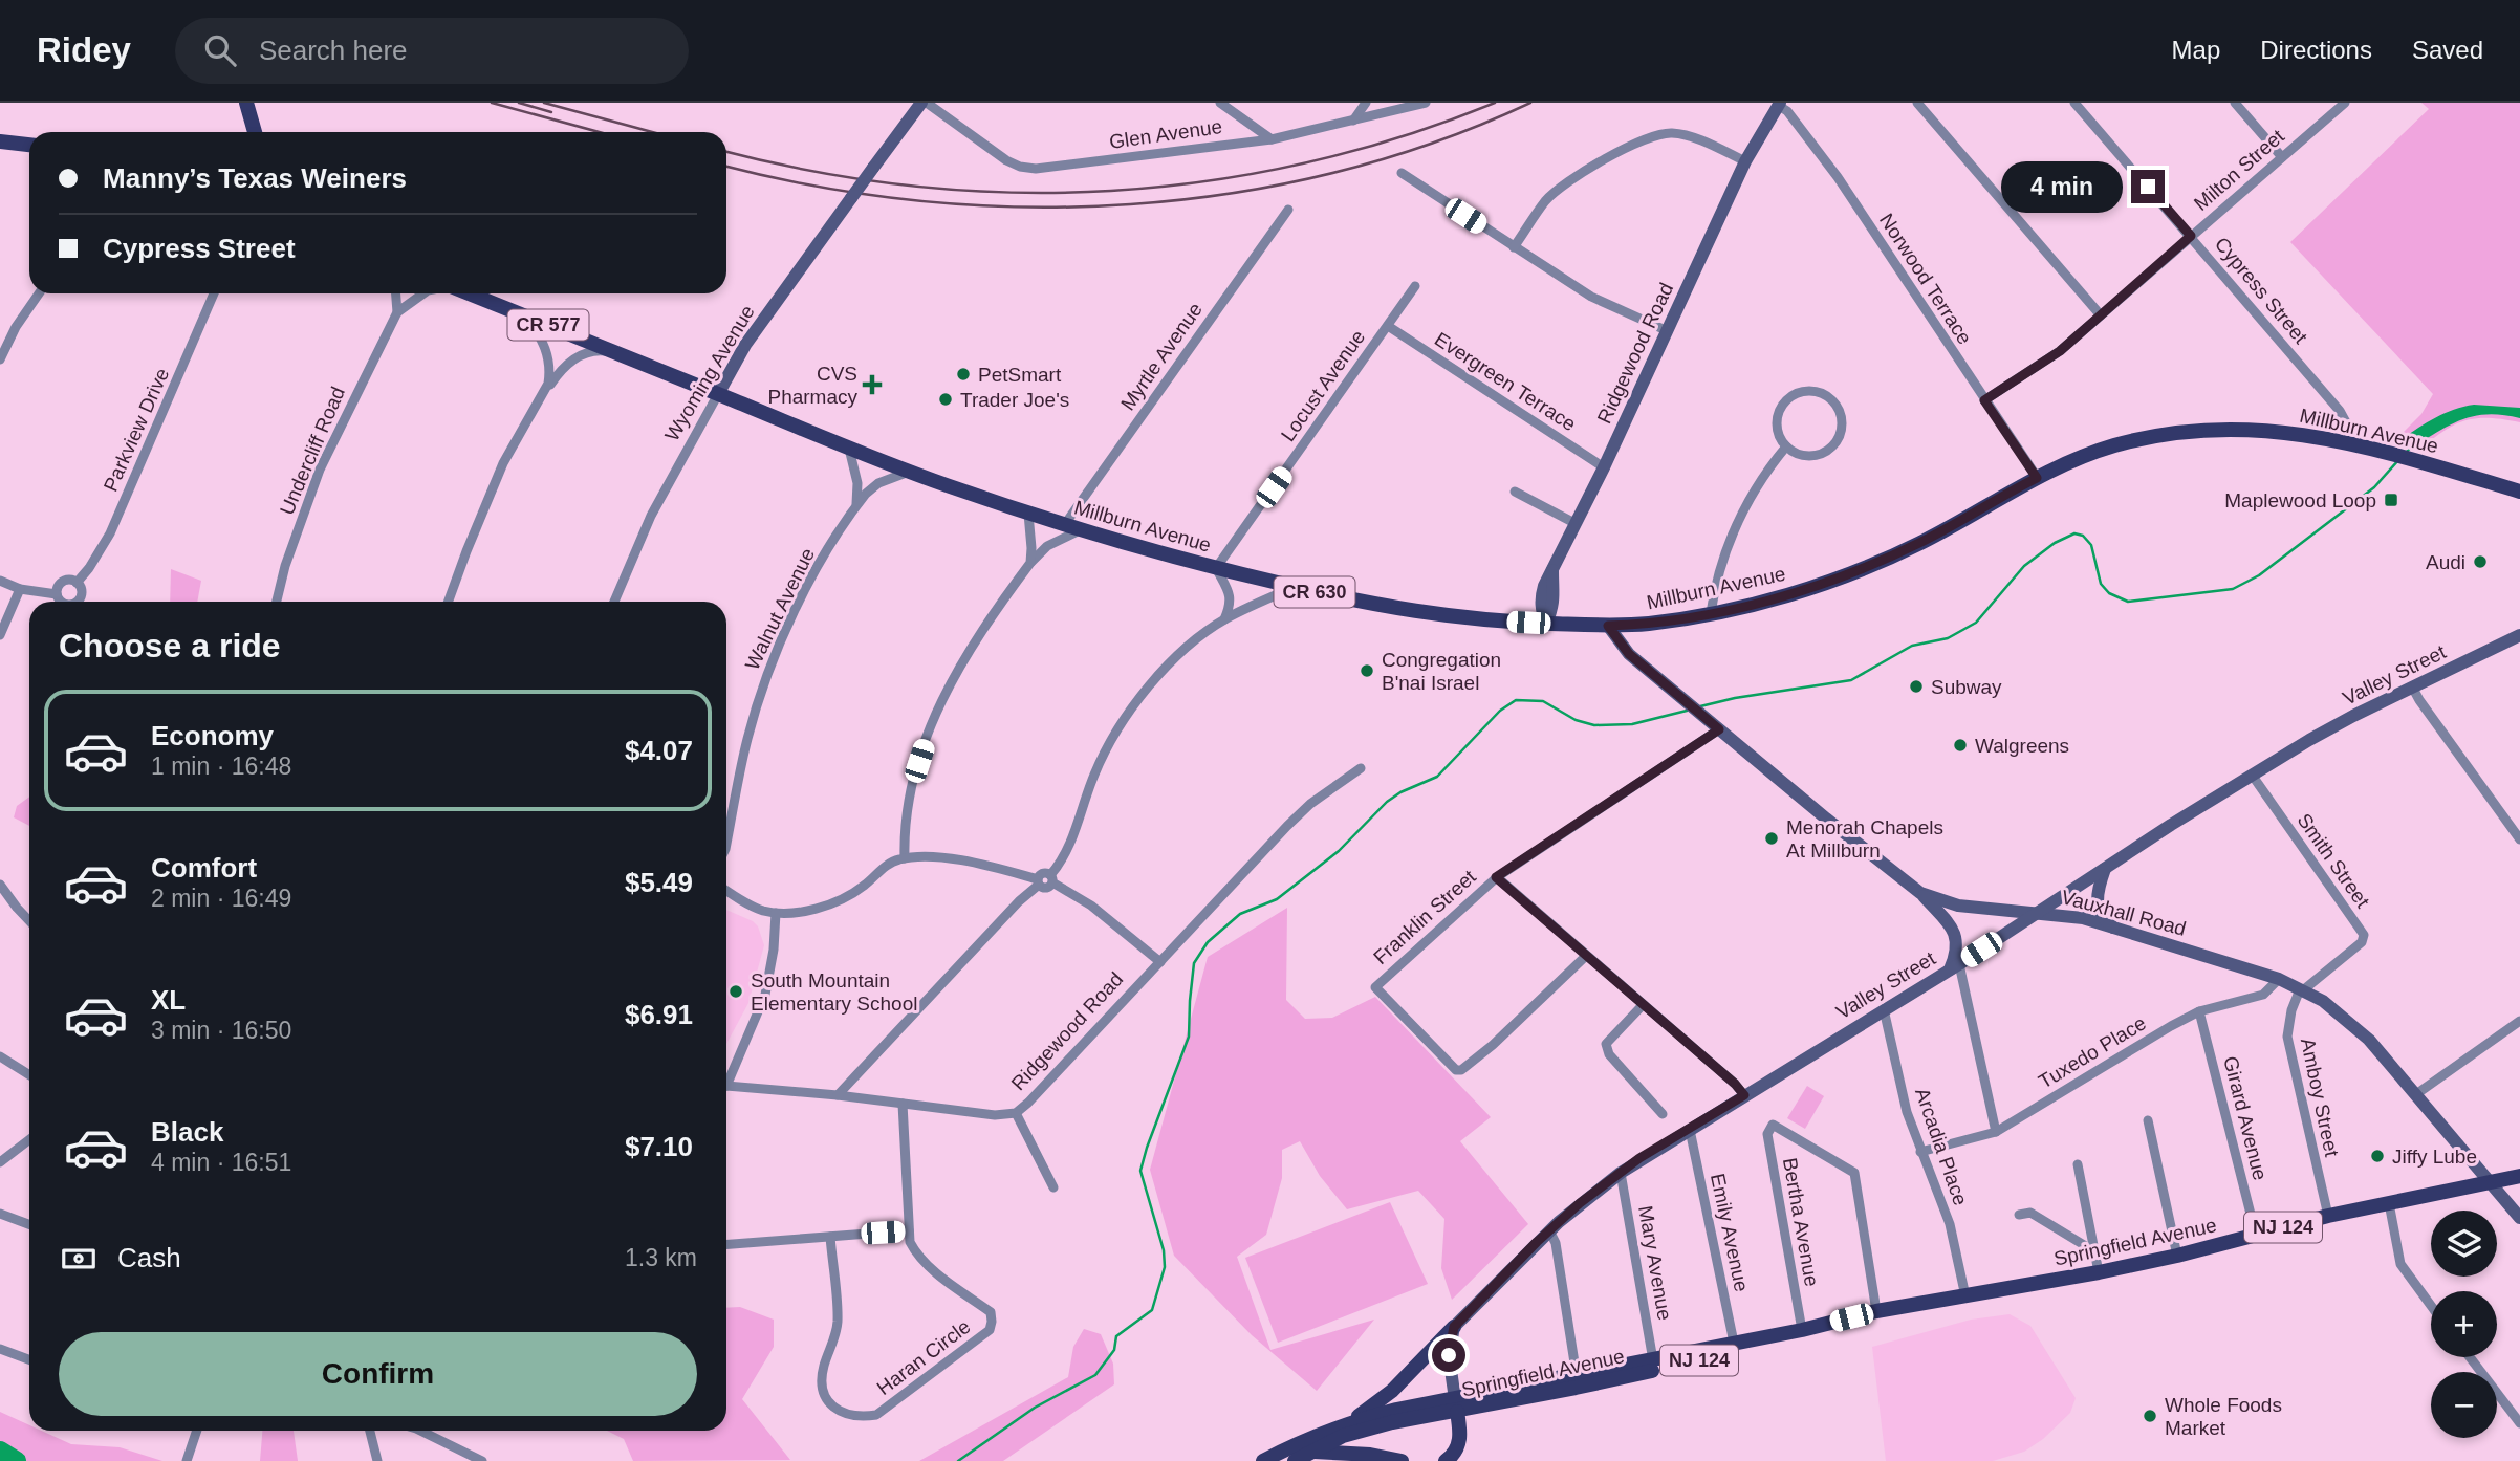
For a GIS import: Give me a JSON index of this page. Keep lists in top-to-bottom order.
{
  "streets": {
    "main road": [
      "CR 577",
      "Ridgewood Road",
      "Wyoming Avenue",
      "Millburn Avenue",
      "CR 630",
      "Valley Street",
      "Vauxhall Road",
      "NJ 124",
      "Springfield Avenue"
    ],
    "street": [
      "Glen Avenue",
      "Milton Street",
      "Norwood Terrace",
      "Cypress Street",
      "Myrtle Avenue",
      "Evergreen Terrace",
      "Locust Avenue",
      "Parkview Drive",
      "Undercliff Road",
      "Walnut Avenue",
      "Smith Street",
      "Franklin Street",
      "Tuxedo Place",
      "Amboy Street",
      "Girard Avenue",
      "Arcadia Place",
      "Bertha Avenue",
      "Emily Avenue",
      "Mary Avenue",
      "Haran Circle"
    ]
  },
  "crossings": [
    ["Glen Avenue", "Wyoming Avenue"],
    ["Milton Street", "Norwood Terrace"],
    ["Milton Street", "Cypress Street"],
    ["Norwood Terrace", "Ridgewood Road"],
    ["Norwood Terrace", "Millburn Avenue"],
    ["Cypress Street", "Millburn Avenue"],
    ["Ridgewood Road", "Evergreen Terrace"],
    ["Ridgewood Road", "Millburn Avenue"],
    ["Myrtle Avenue", "Millburn Avenue"],
    ["Wyoming Avenue", "Millburn Avenue"],
    ["Evergreen Terrace", "Locust Avenue"],
    ["Locust Avenue", "Millburn Avenue"],
    ["Millburn Avenue", "Walnut Avenue"],
    ["Millburn Avenue", "Vauxhall Road"],
    ["Valley Street", "Smith Street"],
    ["Valley Street", "Vauxhall Road"],
    ["Valley Street", "Arcadia Place"],
    ["Valley Street", "Emily Avenue"],
    ["Valley Street", "Mary Avenue"],
    ["Smith Street", "Vauxhall Road"],
    ["Smith Street", "Amboy Street"],
    ["Vauxhall Road", "Franklin Street"],
    ["Vauxhall Road", "Tuxedo Place"],
    ["Vauxhall Road", "Amboy Street"],
    ["Vauxhall Road", "Springfield Avenue"],
    ["Tuxedo Place", "Girard Avenue"],
    ["Tuxedo Place", "Arcadia Place"],
    ["Amboy Street", "Springfield Avenue"],
    ["Girard Avenue", "Springfield Avenue"],
    ["Arcadia Place", "Springfield Avenue"],
    ["Bertha Avenue", "Springfield Avenue"],
    ["Emily Avenue", "Springfield Avenue"],
    ["Springfield Avenue", "Mary Avenue"]
  ],
  "places": {
    "other": [
      "PetSmart",
      "Trader Joe's",
      "Audi",
      "Congregation B'nai Israel",
      "Subway",
      "Walgreens",
      "Menorah Chapels At Millburn",
      "South Mountain Elementary School",
      "Jiffy Lube",
      "Whole Foods Market"
    ],
    "health": ["CVS Pharmacy"],
    "transit": ["Maplewood Loop"]
  },
  "page": {
    "header": "Ridey",
    "search": "Search here",
    "nav": ["Map", "Directions", "Saved"],
    "banner": ["Manny’s Texas Weiners", "Cypress Street"],
    "bubble": "4 min",
    "heading": "Choose a ride",
    "list": [
      {
        "name": "Economy",
        "note": "1 min · 16:48",
        "value": "$4.07"
      },
      {
        "name": "Comfort",
        "note": "2 min · 16:49",
        "value": "$5.49"
      },
      {
        "name": "XL",
        "note": "3 min · 16:50",
        "value": "$6.91"
      },
      {
        "name": "Black",
        "note": "4 min · 16:51",
        "value": "$7.10"
      }
    ],
    "map_buttons": ["+", "−"],
    "pay": ["Cash", "1.3 km"],
    "buttons": "Confirm"
  }
}
